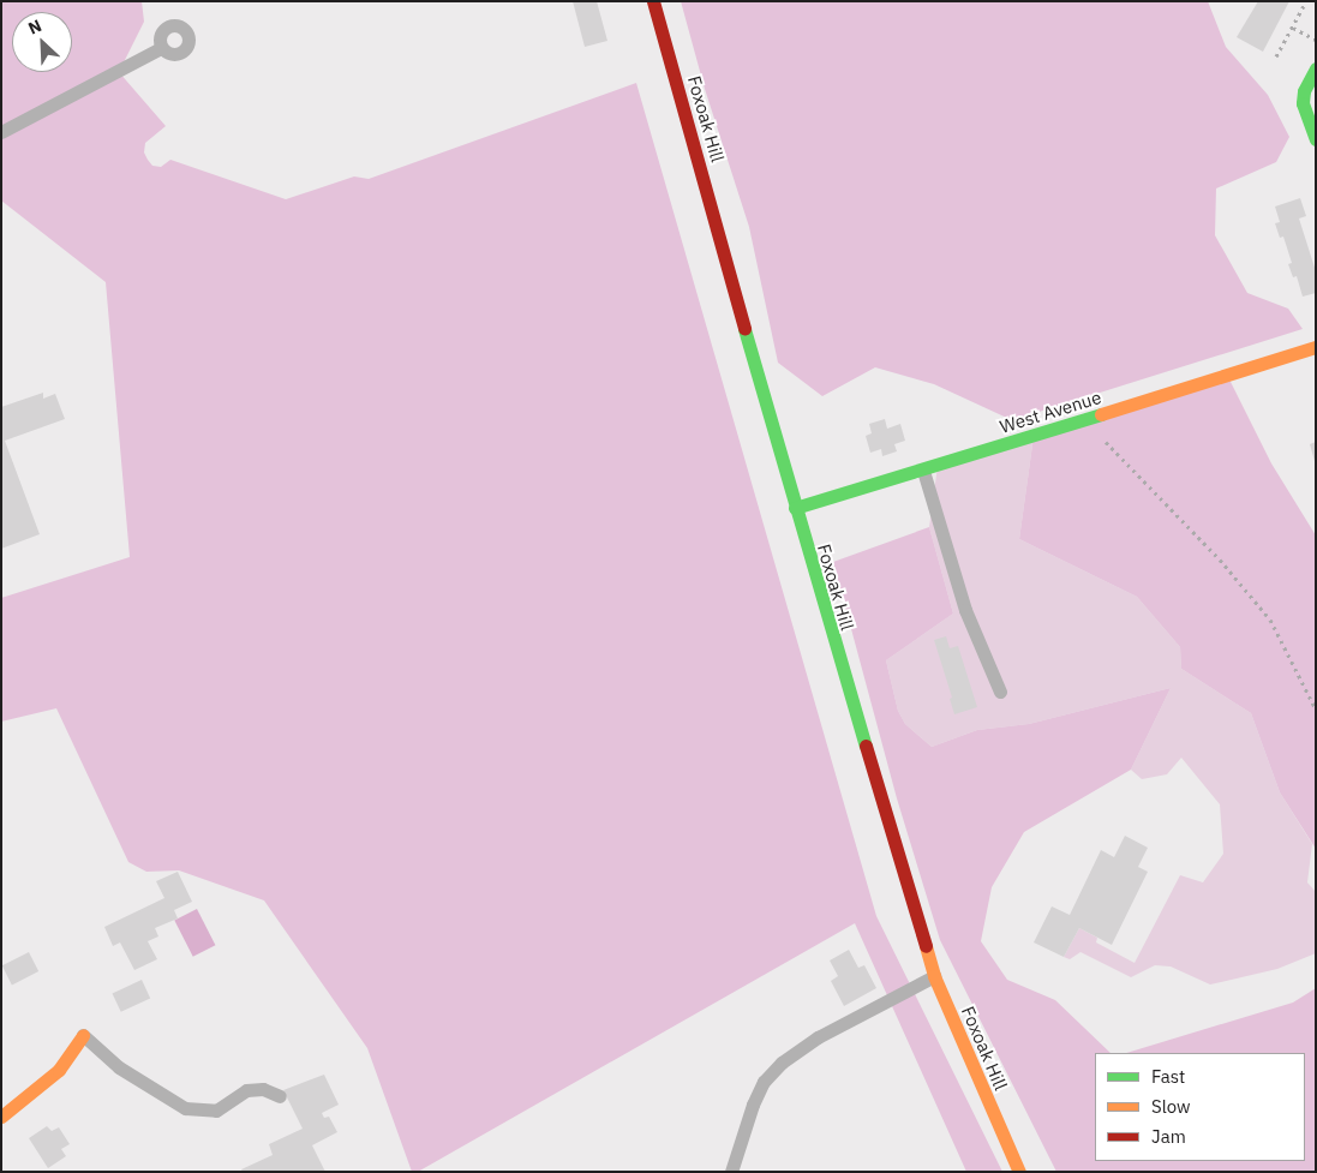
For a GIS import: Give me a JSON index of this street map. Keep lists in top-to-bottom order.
{
  "streets": {
    "main road": ["Foxoak Hill", "West Avenue"]
  },
  "crossings": [
    ["Foxoak Hill", "West Avenue"]
  ],
  "legend": ["Fast", "Slow", "Jam"],
  "north": "top left"
}
